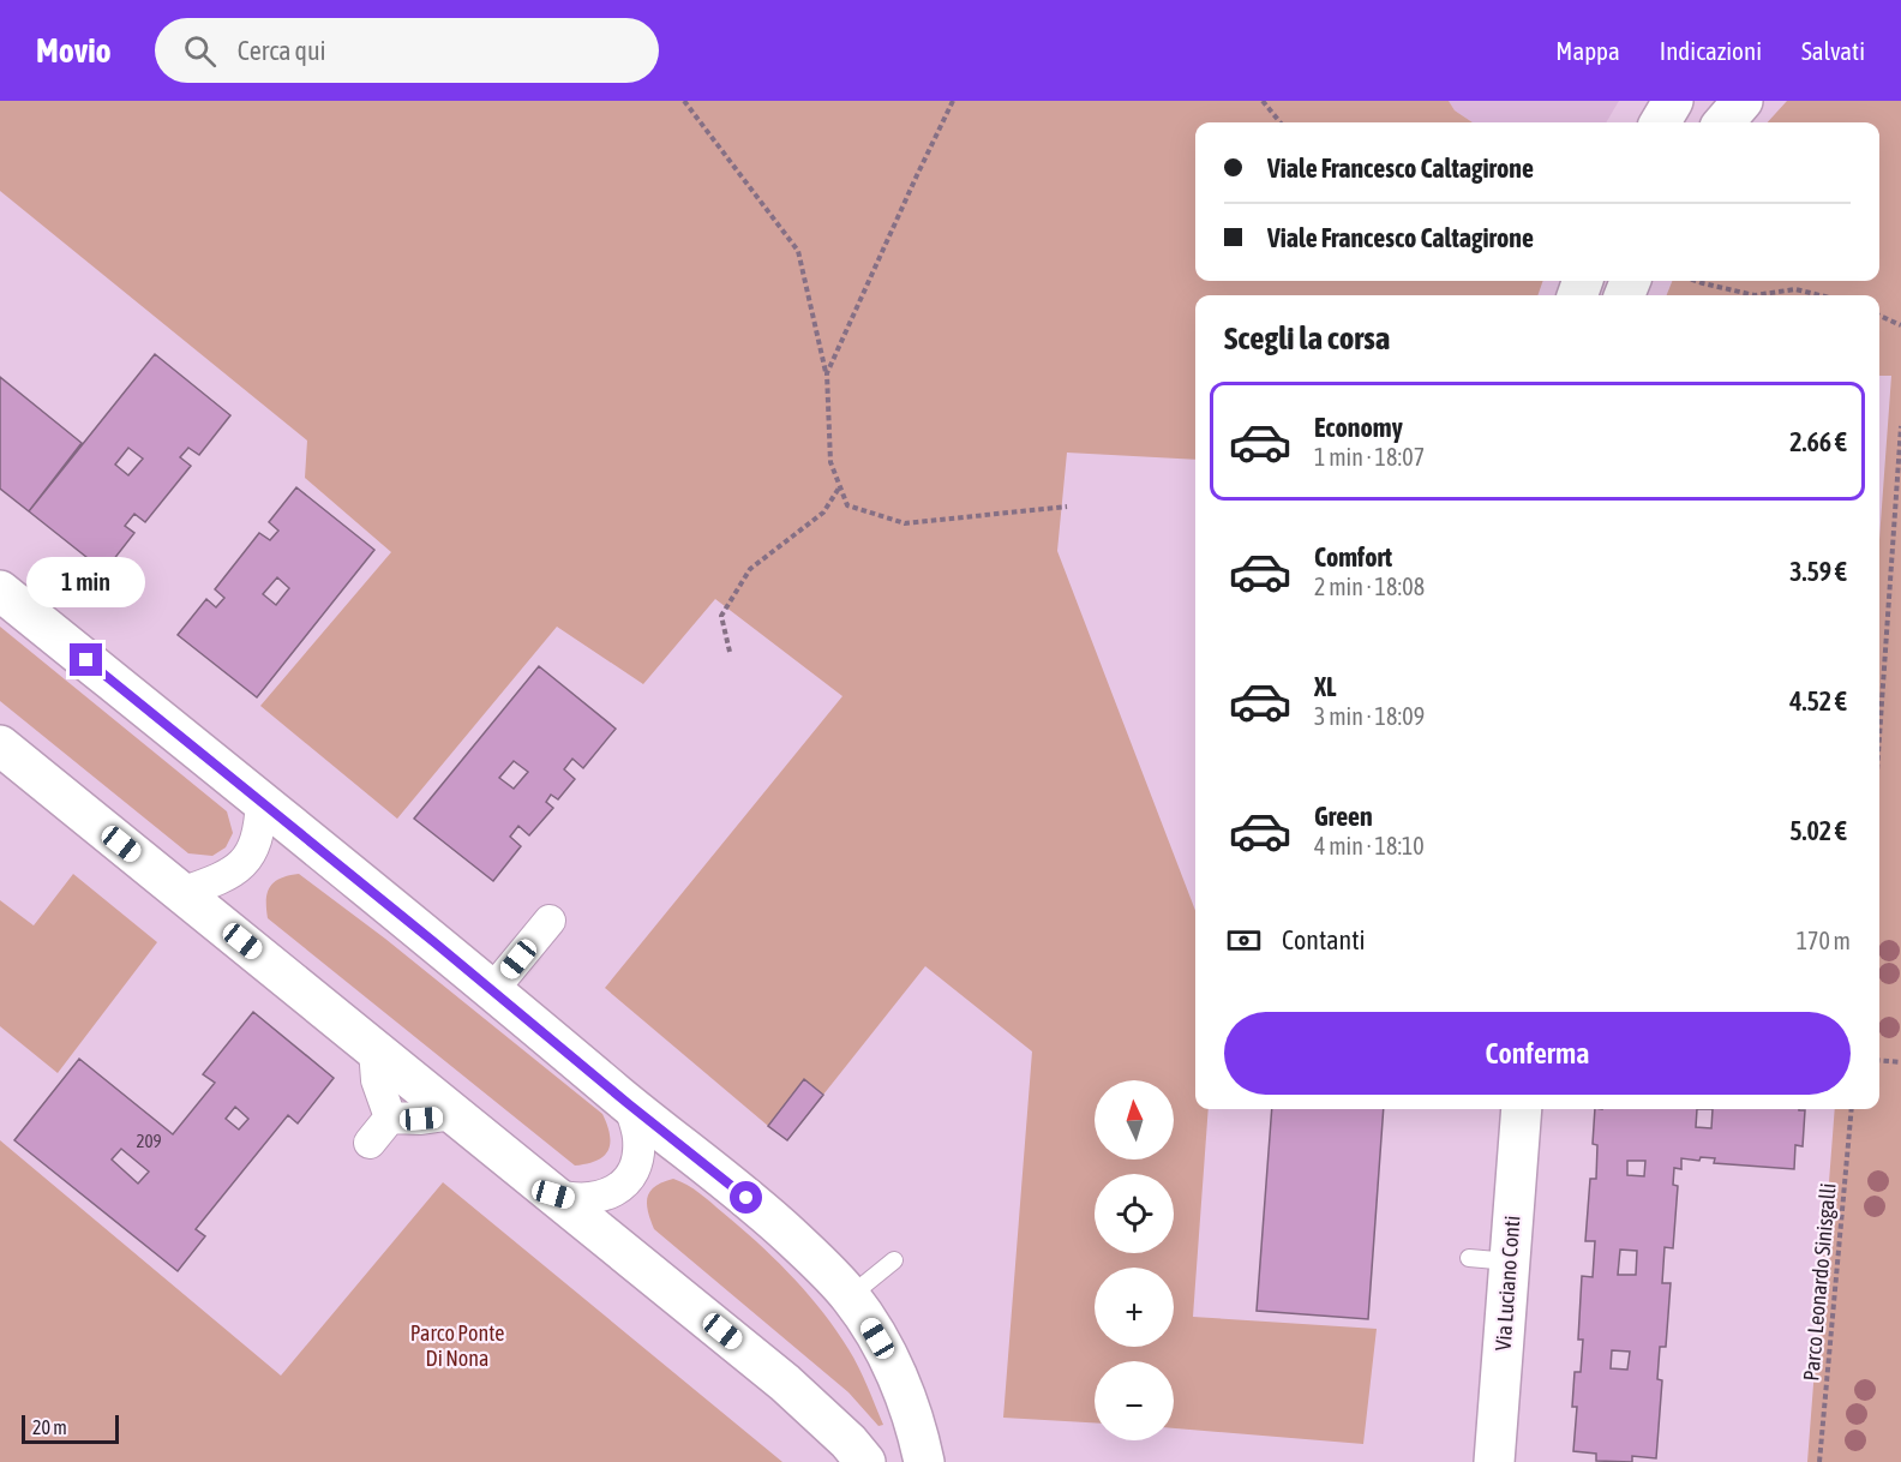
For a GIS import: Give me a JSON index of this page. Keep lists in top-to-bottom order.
{
  "streets": {
    "street": ["Via Luciano Conti"],
    "path": ["Parco Leonardo Sinisgalli"]
  },
  "parks": ["Parco Ponte Di Nona"],
  "house_numbers": ["209"],
  "scale_bar": "20 m",
  "north": "top",
  "page": {
    "header": "Movio",
    "search": "Cerca qui",
    "nav": ["Mappa", "Indicazioni", "Salvati"],
    "banner": ["Viale Francesco Caltagirone", "Viale Francesco Caltagirone"],
    "heading": "Scegli la corsa",
    "list": [
      {
        "name": "Economy",
        "note": "1 min · 18:07",
        "value": "2.66 €"
      },
      {
        "name": "Comfort",
        "note": "2 min · 18:08",
        "value": "3.59 €"
      },
      {
        "name": "XL",
        "note": "3 min · 18:09",
        "value": "4.52 €"
      },
      {
        "name": "Green",
        "note": "4 min · 18:10",
        "value": "5.02 €"
      }
    ],
    "bubble": "1 min",
    "pay": ["Contanti", "170 m"],
    "buttons": "Conferma",
    "map_buttons": ["+", "−"],
    "scale": "20 m"
  }
}
